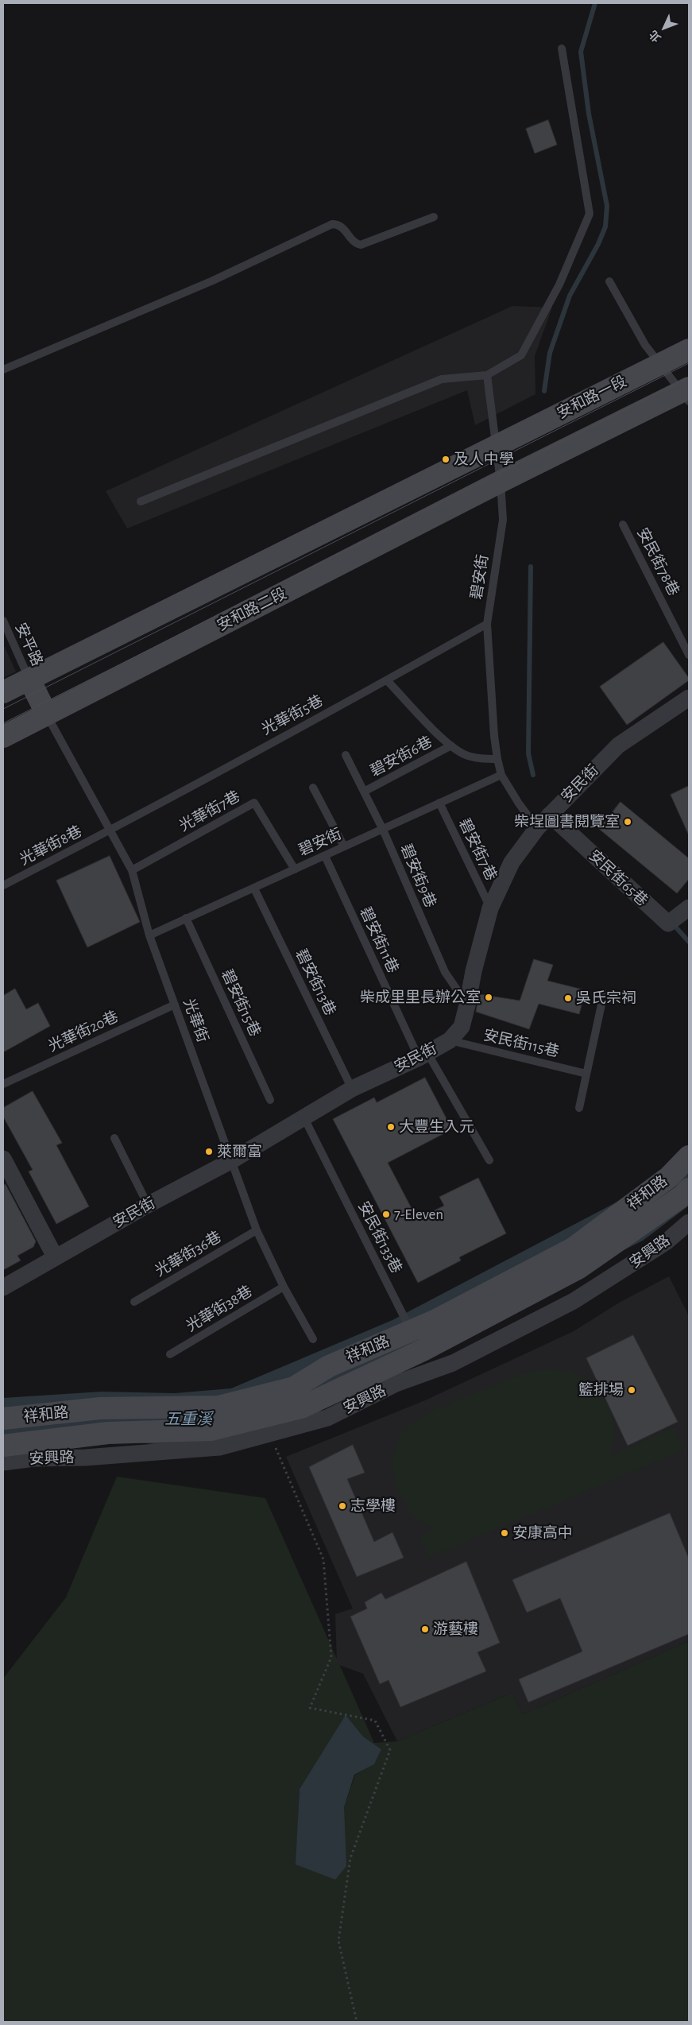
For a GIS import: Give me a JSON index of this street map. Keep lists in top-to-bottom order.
{
  "streets": {
    "main road": ["安和路一段", "安和路二段", "祥和路"],
    "street": ["安民街", "安民街65巷", "安興路"],
    "lane": [
      "安民街78巷",
      "碧安街",
      "安平路",
      "光華街5巷",
      "碧安街6巷",
      "光華街7巷",
      "光華街8巷",
      "碧安街7巷",
      "碧安街9巷",
      "碧安街11巷",
      "碧安街13巷",
      "碧安街15巷",
      "光華街",
      "光華街20巷",
      "安民街115巷",
      "安民街133巷",
      "光華街36巷",
      "光華街38巷"
    ]
  },
  "crossings": [
    ["安和路一段", "碧安街"],
    ["碧安街", "安和路二段"],
    ["碧安街", "光華街5巷"],
    ["碧安街", "安民街"],
    ["碧安街", "光華街7巷"],
    ["碧安街", "碧安街7巷"],
    ["碧安街", "碧安街9巷"],
    ["碧安街", "碧安街11巷"],
    ["碧安街", "碧安街13巷"],
    ["碧安街", "碧安街15巷"],
    ["碧安街", "光華街"],
    ["安和路二段", "光華街"],
    ["光華街5巷", "光華街8巷"],
    ["光華街5巷", "光華街"],
    ["碧安街6巷", "碧安街9巷"],
    ["安民街", "碧安街7巷"],
    ["安民街", "碧安街9巷"],
    ["安民街", "安民街65巷"],
    ["安民街", "碧安街11巷"],
    ["安民街", "碧安街13巷"],
    ["安民街", "光華街"],
    ["安民街", "安民街115巷"],
    ["安民街", "安民街133巷"],
    ["光華街7巷", "光華街"],
    ["光華街8巷", "光華街"],
    ["光華街", "光華街20巷"],
    ["光華街", "光華街36巷"],
    ["光華街", "光華街38巷"],
    ["祥和路", "安民街133巷"],
    ["祥和路", "安興路"],
    ["安民街133巷", "安興路"]
  ],
  "water": ["五重溪"],
  "places": [
    "及人中學",
    "柴埕圖書閱覽室",
    "柴成里里長辦公室",
    "吳氏宗祠",
    "大豐生入元",
    "萊爾富",
    "7-Eleven",
    "籃排場",
    "志學樓",
    "安康高中",
    "游藝樓"
  ],
  "north": "bottom left"
}
